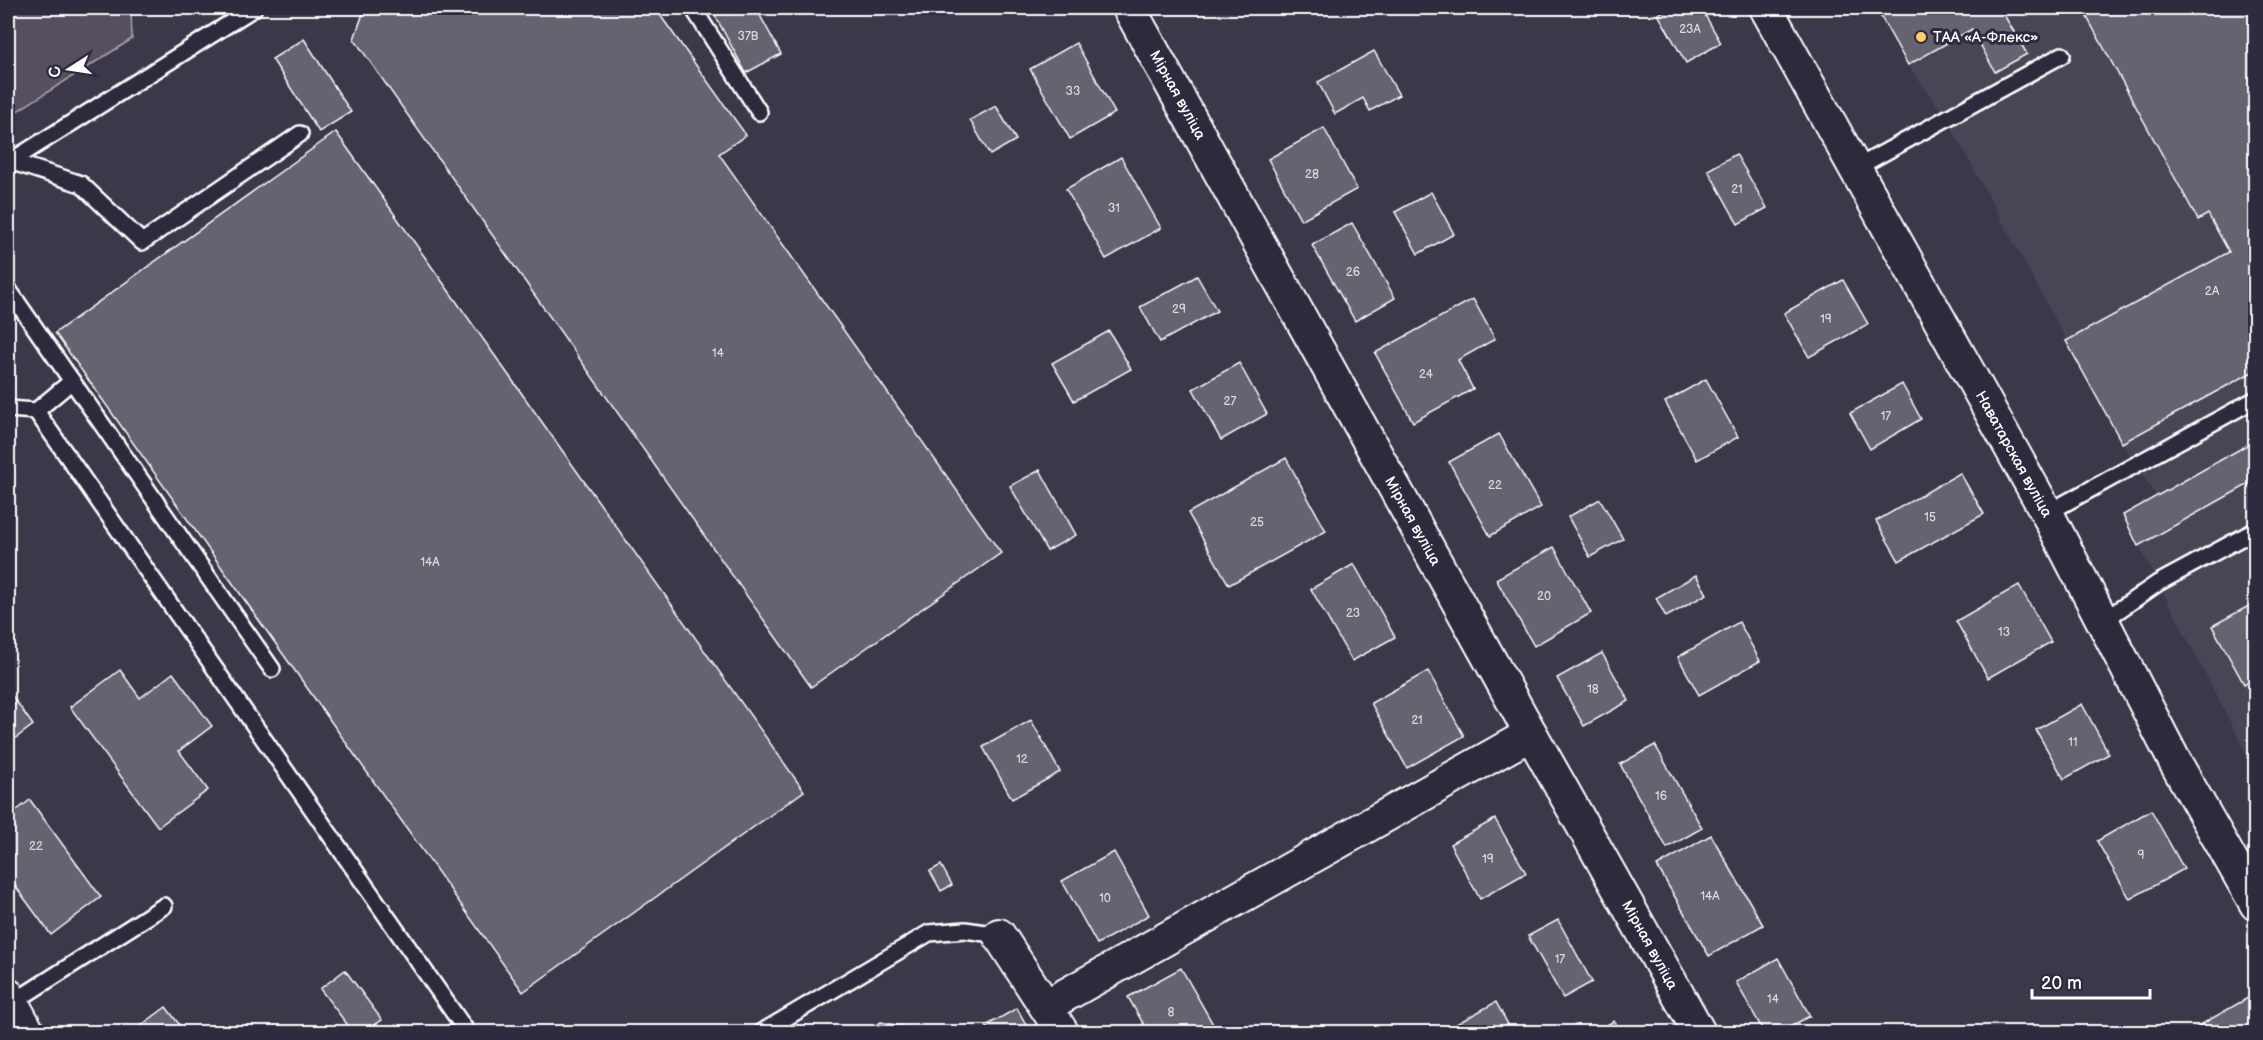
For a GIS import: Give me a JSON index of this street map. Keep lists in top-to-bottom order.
{
  "streets": {
    "street": ["Мірная вуліца", "Наватарская вуліца"]
  },
  "places": ["ТАА «А-Флекс»"],
  "house_numbers": [
    "23А",
    "37В",
    "33",
    "28",
    "21",
    "31",
    "26",
    "2А",
    "29",
    "19",
    "14",
    "24",
    "27",
    "17",
    "22",
    "15",
    "25",
    "14А",
    "20",
    "23",
    "13",
    "18",
    "21",
    "11",
    "12",
    "16",
    "22",
    "9",
    "19",
    "14А",
    "10",
    "17",
    "14",
    "8"
  ],
  "scale_bar": "20 m",
  "north": "left"
}
